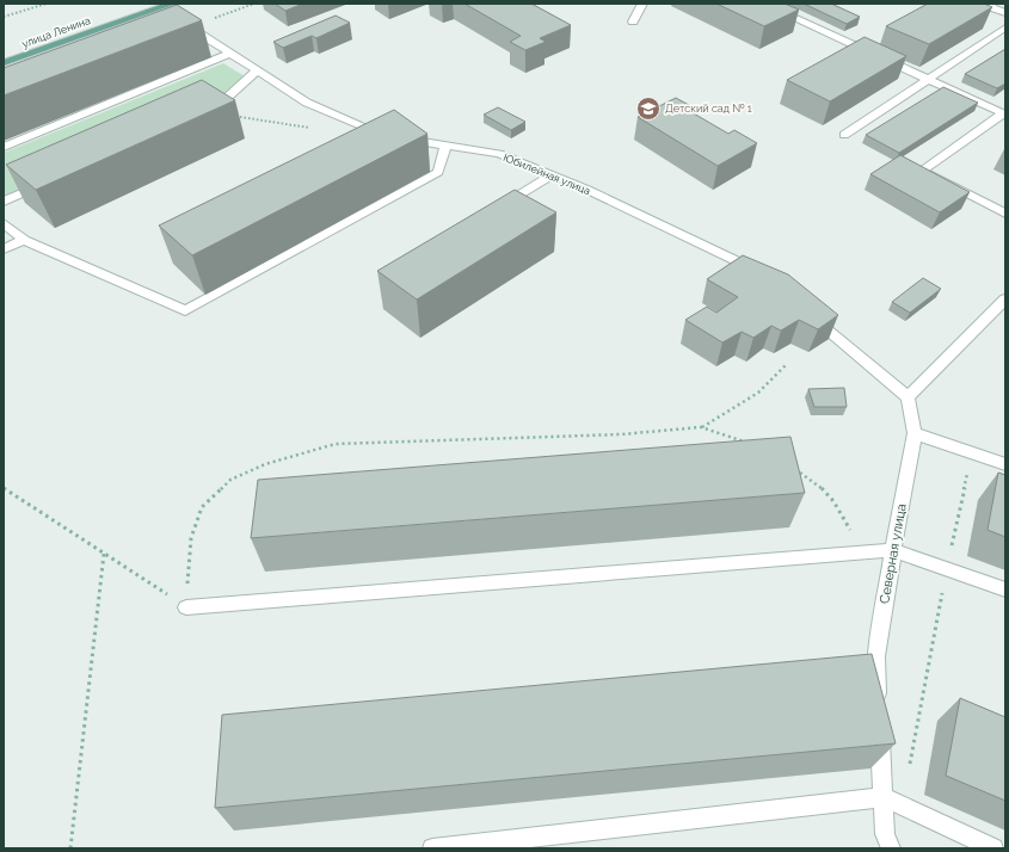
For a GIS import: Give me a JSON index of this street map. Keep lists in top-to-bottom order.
{
  "streets": {
    "main road": ["улица Ленина"],
    "street": ["Юбилейная улица", "Северная улица"]
  },
  "crossings": [
    ["улица Ленина", "Юбилейная улица"]
  ],
  "places": {
    "school or university": ["Детский сад № 1"]
  }
}
